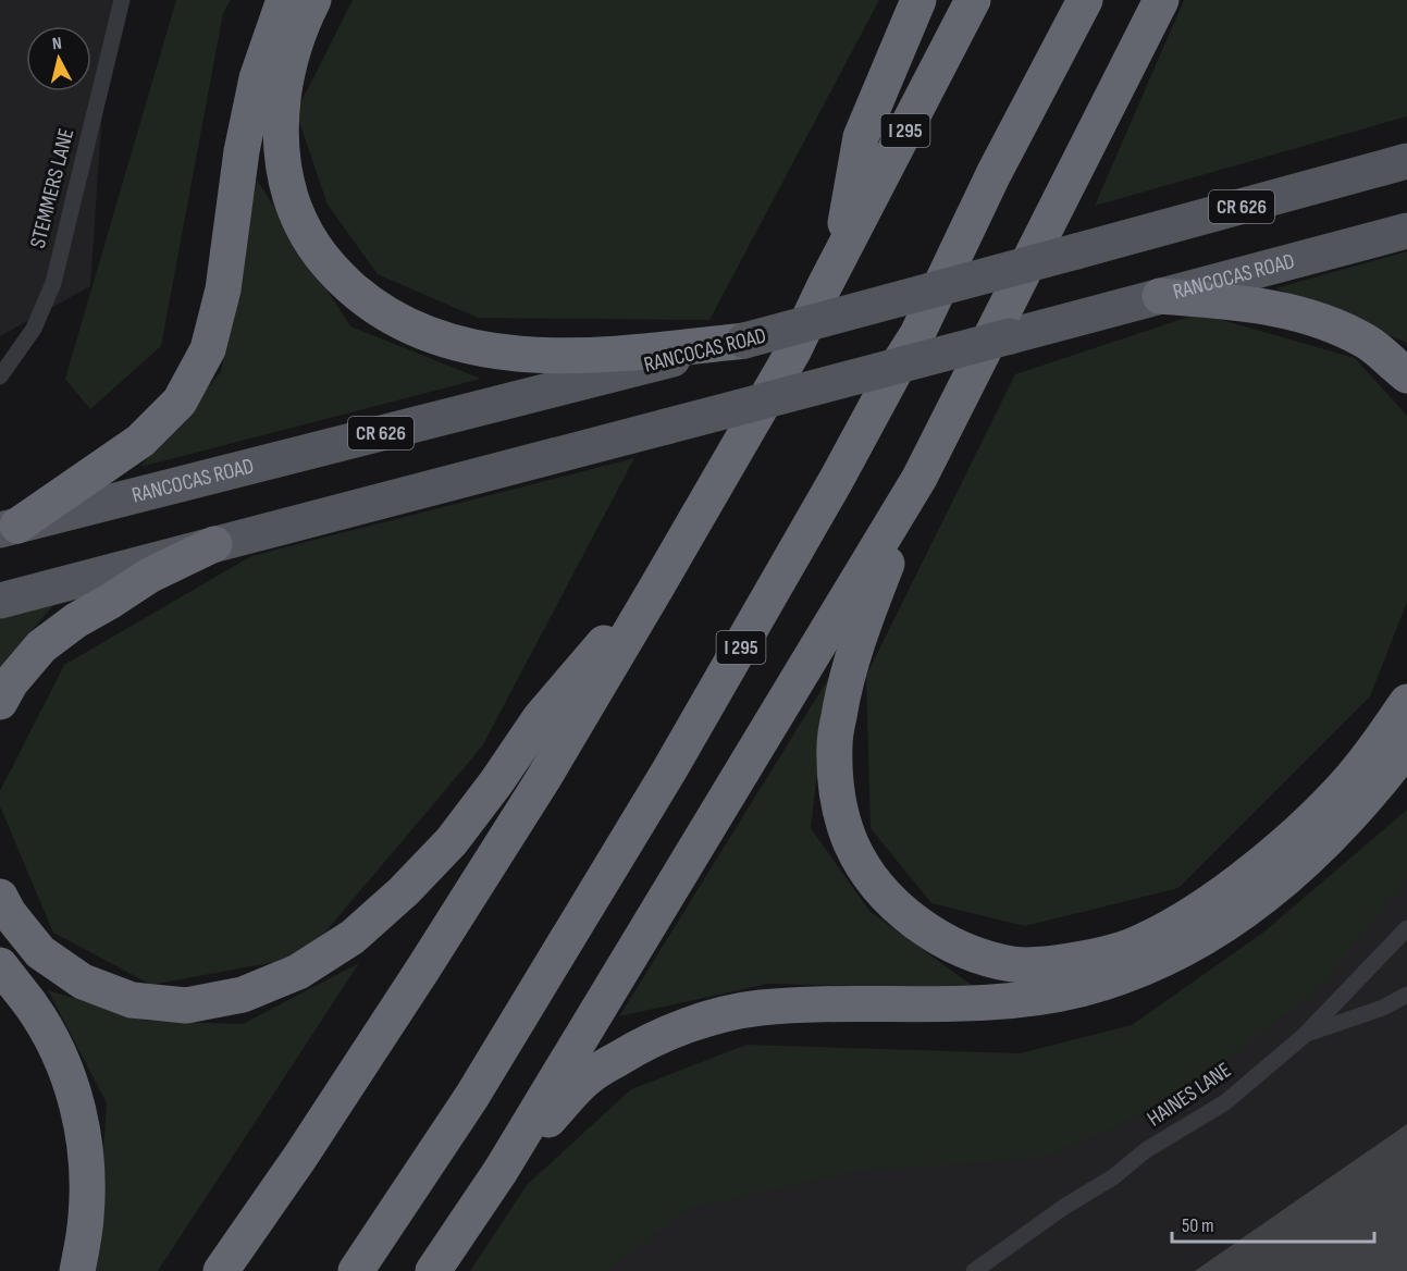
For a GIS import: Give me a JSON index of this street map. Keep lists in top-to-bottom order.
{
  "streets": {
    "highway": ["I 295"],
    "main road": ["CR 626", "RANCOCAS ROAD"],
    "lane": ["STEMMERS LANE", "HAINES LANE"]
  },
  "scale_bar": "50 m",
  "north": "top"
}
